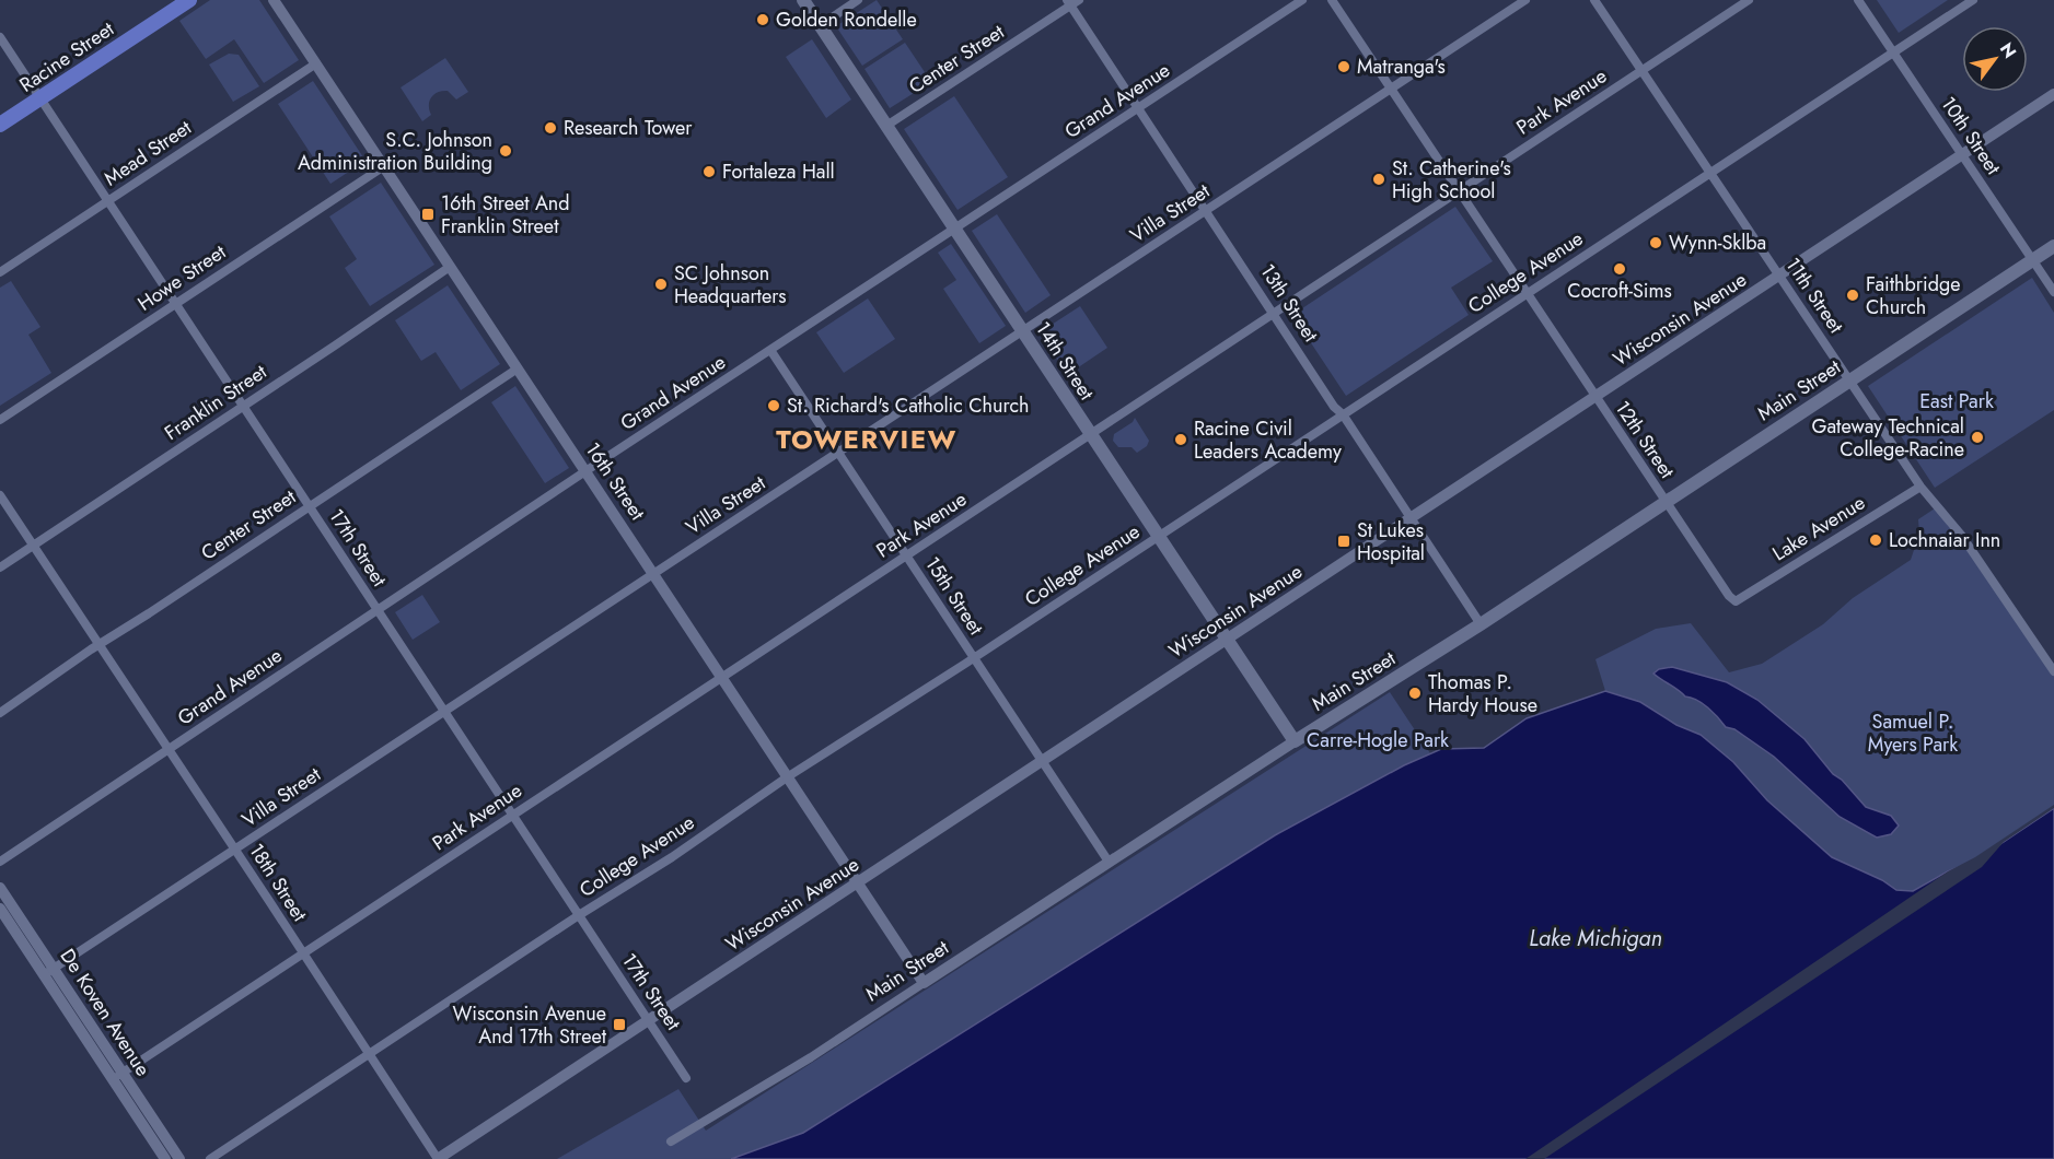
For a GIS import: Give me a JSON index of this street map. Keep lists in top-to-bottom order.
{
  "streets": {
    "main road": ["Racine Street", "14th Street", "Main Street"],
    "street": [
      "Center Street",
      "Grand Avenue",
      "Park Avenue",
      "10th Street",
      "Mead Street",
      "Villa Street",
      "College Avenue",
      "Howe Street",
      "11th Street",
      "13th Street",
      "Wisconsin Avenue",
      "Franklin Street",
      "12th Street",
      "16th Street",
      "Lake Avenue",
      "17th Street",
      "15th Street",
      "18th Street",
      "De Koven Avenue"
    ]
  },
  "crossings": [
    ["Racine Street", "17th Street"],
    ["Center Street", "13th Street"],
    ["Center Street", "14th Street"],
    ["Center Street", "16th Street"],
    ["Center Street", "17th Street"],
    ["Center Street", "18th Street"],
    ["Grand Avenue", "13th Street"],
    ["Grand Avenue", "14th Street"],
    ["Grand Avenue", "16th Street"],
    ["Grand Avenue", "17th Street"],
    ["Grand Avenue", "15th Street"],
    ["Grand Avenue", "18th Street"],
    ["Park Avenue", "11th Street"],
    ["Park Avenue", "13th Street"],
    ["Park Avenue", "14th Street"],
    ["Park Avenue", "12th Street"],
    ["Park Avenue", "16th Street"],
    ["Park Avenue", "17th Street"],
    ["Park Avenue", "15th Street"],
    ["Park Avenue", "18th Street"],
    ["Park Avenue", "De Koven Avenue"],
    ["10th Street", "College Avenue"],
    ["10th Street", "Wisconsin Avenue"],
    ["10th Street", "Main Street"],
    ["Mead Street", "16th Street"],
    ["Mead Street", "17th Street"],
    ["Villa Street", "13th Street"],
    ["Villa Street", "14th Street"],
    ["Villa Street", "12th Street"],
    ["Villa Street", "16th Street"],
    ["Villa Street", "17th Street"],
    ["Villa Street", "15th Street"],
    ["Villa Street", "18th Street"],
    ["Villa Street", "De Koven Avenue"],
    ["College Avenue", "11th Street"],
    ["College Avenue", "13th Street"],
    ["College Avenue", "14th Street"],
    ["College Avenue", "12th Street"],
    ["College Avenue", "16th Street"],
    ["College Avenue", "17th Street"],
    ["College Avenue", "15th Street"],
    ["College Avenue", "18th Street"],
    ["Howe Street", "16th Street"],
    ["Howe Street", "17th Street"],
    ["11th Street", "Wisconsin Avenue"],
    ["11th Street", "Main Street"],
    ["11th Street", "Lake Avenue"],
    ["13th Street", "Wisconsin Avenue"],
    ["13th Street", "Main Street"],
    ["Wisconsin Avenue", "14th Street"],
    ["Wisconsin Avenue", "12th Street"],
    ["Wisconsin Avenue", "16th Street"],
    ["Wisconsin Avenue", "17th Street"],
    ["Wisconsin Avenue", "15th Street"],
    ["Wisconsin Avenue", "18th Street"],
    ["14th Street", "Main Street"],
    ["Main Street", "12th Street"],
    ["Main Street", "16th Street"],
    ["Main Street", "15th Street"],
    ["Franklin Street", "16th Street"],
    ["Franklin Street", "17th Street"],
    ["Franklin Street", "18th Street"],
    ["12th Street", "Lake Avenue"]
  ],
  "districts": ["TOWERVIEW"],
  "water": ["Lake Michigan"],
  "parks": ["East Park", "Samuel P. Myers Park", "Carre-Hogle Park"],
  "places": {
    "other": [
      "Golden Rondelle",
      "Matranga's",
      "Research Tower",
      "S.C. Johnson Administration Building",
      "Fortaleza Hall",
      "St. Catherine's High School",
      "Wynn-Sklba",
      "Cocroft-Sims",
      "SC Johnson Headquarters",
      "Faithbridge Church",
      "St. Richard's Catholic Church",
      "Gateway Technical College-Racine",
      "Racine Civil Leaders Academy",
      "Lochnaiar Inn",
      "Thomas P. Hardy House"
    ],
    "transit": ["16th Street And Franklin Street", "St Lukes Hospital", "Wisconsin Avenue And 17th Street"]
  },
  "north": "top right"
}
